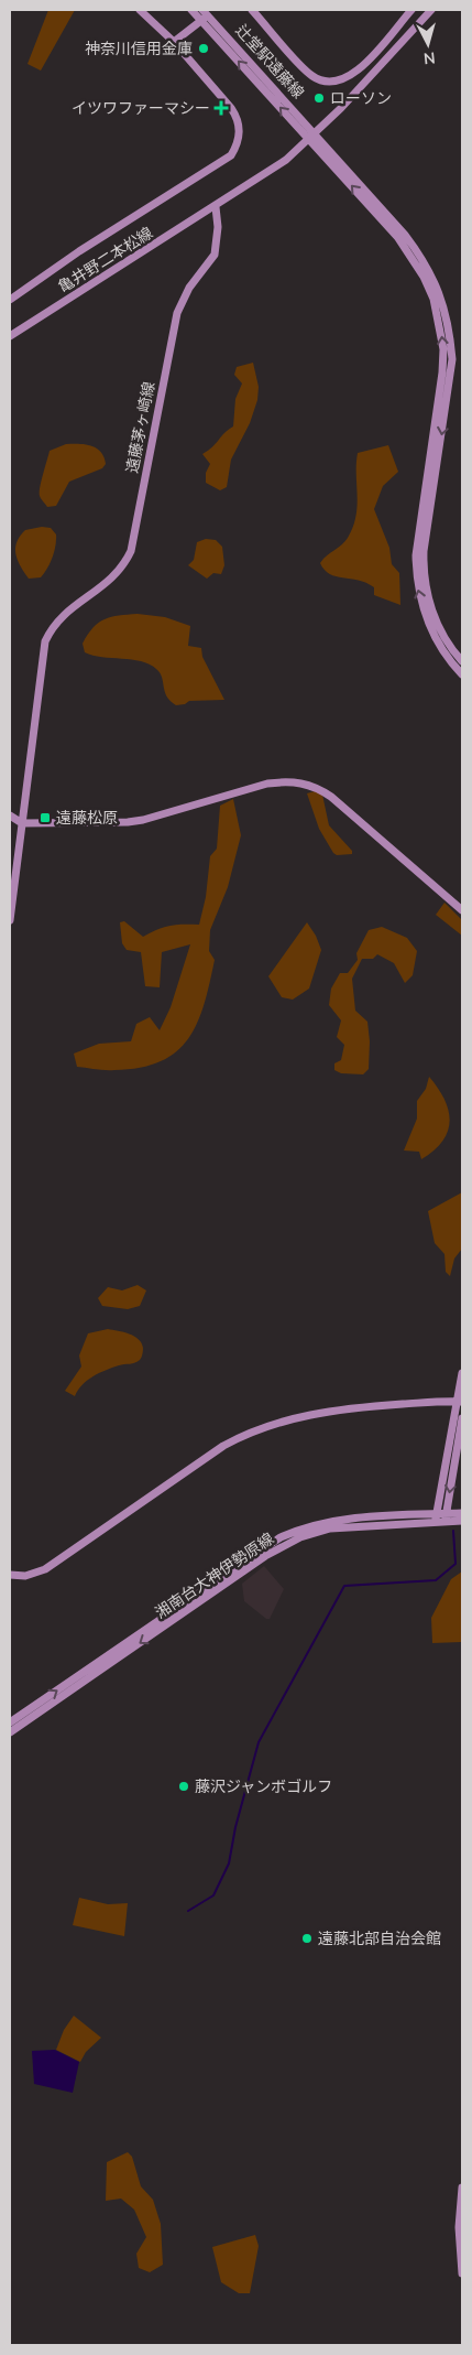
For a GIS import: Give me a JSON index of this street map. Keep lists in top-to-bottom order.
{
  "streets": {
    "street": [
      "辻堂駅遠藤線",
      "亀井野二本松線",
      "遠藤茅ヶ崎線",
      "湘南台大神伊勢原線"
    ]
  },
  "crossings": [
    ["亀井野二本松線", "遠藤茅ヶ崎線"]
  ],
  "places": {
    "other": [
      "神奈川信用金庫",
      "ローソン",
      "藤沢ジャンボゴルフ",
      "遠藤北部自治会館"
    ],
    "health": ["イツワファーマシー"],
    "transit": ["遠藤松原"]
  },
  "north": "bottom"
}
